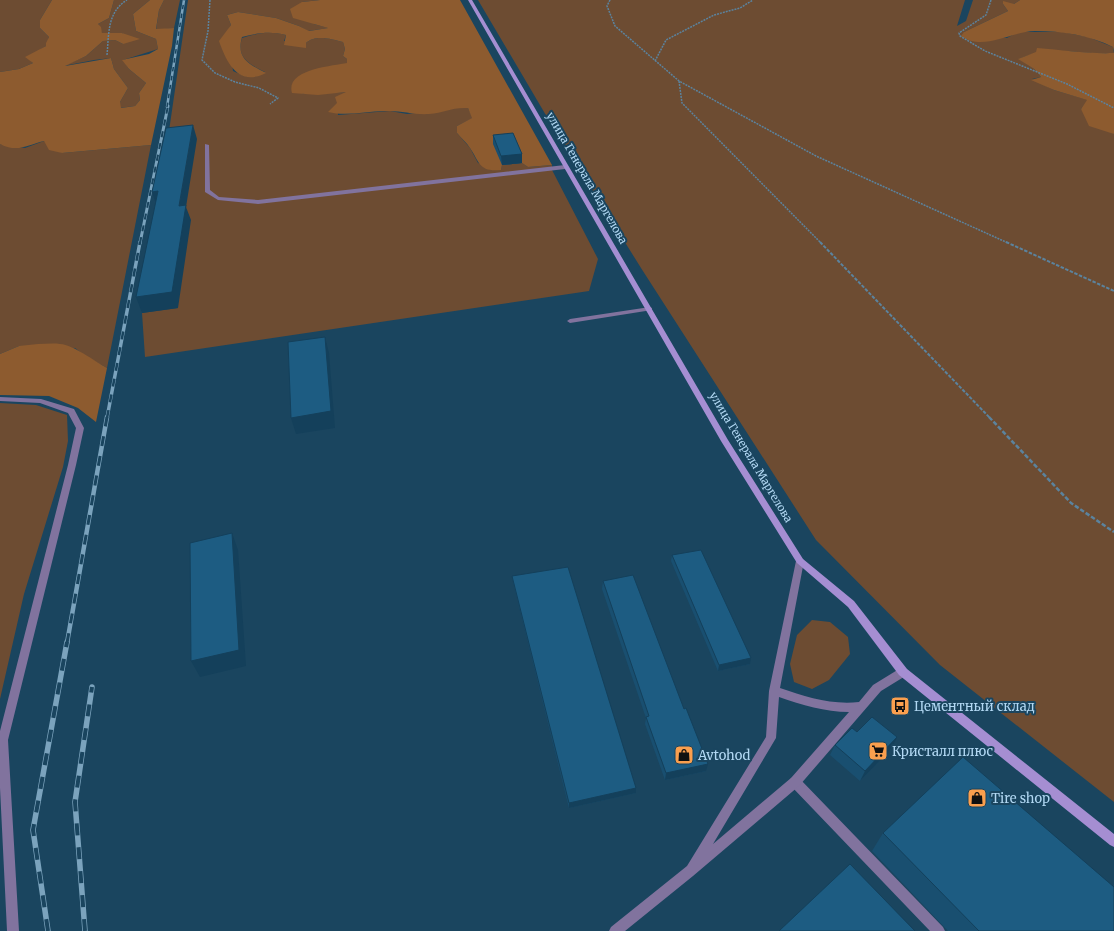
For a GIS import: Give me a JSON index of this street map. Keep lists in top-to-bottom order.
{
  "streets": {
    "main road": ["улица Генерала Маргелова"]
  },
  "places": {
    "bus stop": ["Цементный склад"],
    "supermarket": ["Кристалл плюс"],
    "shop": ["Avtohod", "Tire shop"]
  }
}
